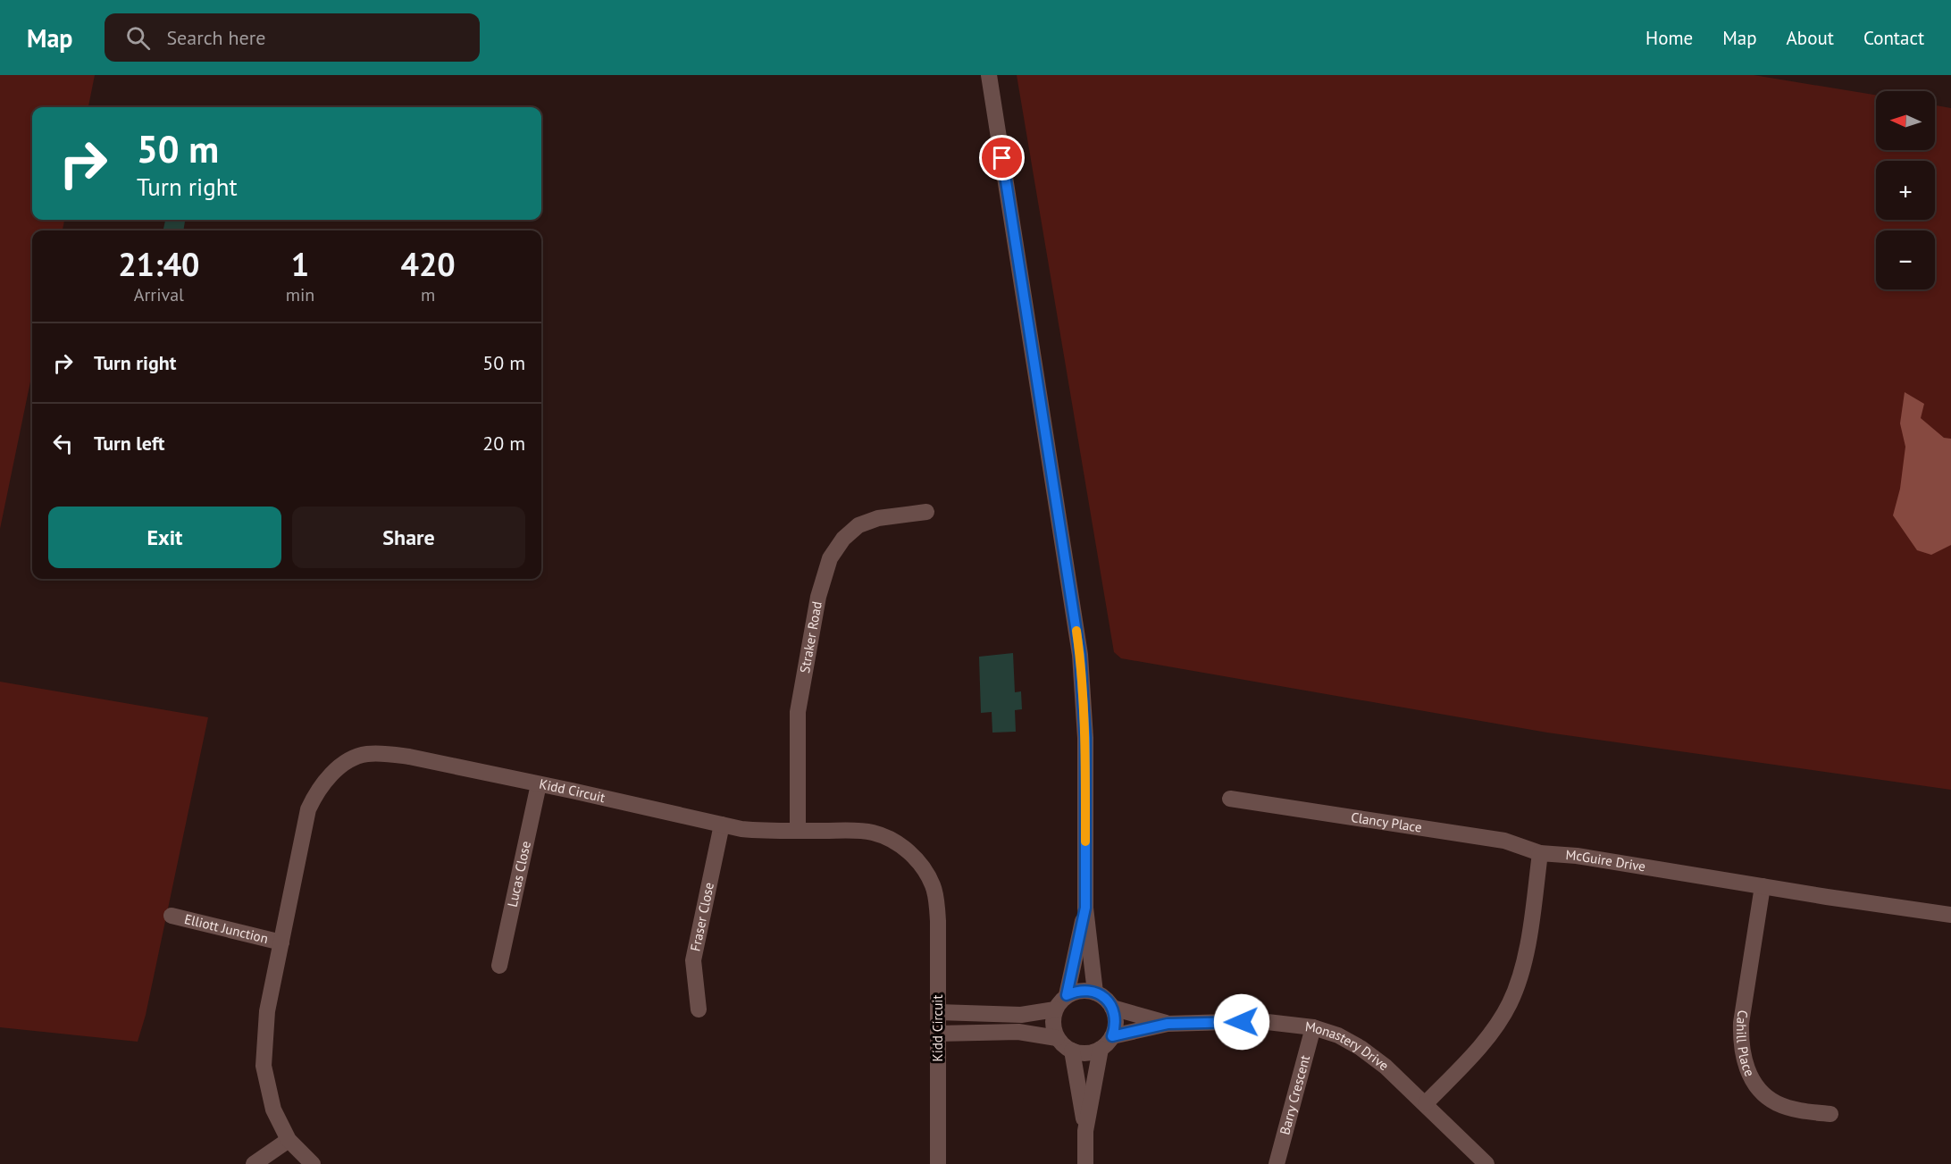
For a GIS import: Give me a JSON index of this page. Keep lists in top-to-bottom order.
{
  "streets": {
    "street": [
      "Straker Road",
      "Kidd Circuit",
      "Clancy Place",
      "McGuire Drive",
      "Lucas Close",
      "Fraser Close",
      "Elliott Junction",
      "Cahill Place",
      "Monastery Drive",
      "Barry Crescent"
    ]
  },
  "crossings": [
    ["Straker Road", "Kidd Circuit"],
    ["Kidd Circuit", "Lucas Close"],
    ["Kidd Circuit", "Fraser Close"],
    ["Kidd Circuit", "Elliott Junction"],
    ["Clancy Place", "McGuire Drive"],
    ["McGuire Drive", "Cahill Place"],
    ["Monastery Drive", "Barry Crescent"]
  ],
  "north": "left",
  "page": {
    "header": "Map",
    "search": "Search here",
    "nav": [
      "Home",
      "Map",
      "About",
      "Contact"
    ],
    "map_buttons": ["+", "−"],
    "turn": ["50 m", "Turn right"],
    "eta": [
      "21:40",
      "Arrival",
      "1",
      "min",
      "420",
      "m"
    ],
    "list": [
      {
        "name": "Turn right",
        "value": "50 m"
      },
      {
        "name": "Turn left",
        "value": "20 m"
      }
    ],
    "buttons": ["Exit", "Share"]
  }
}
